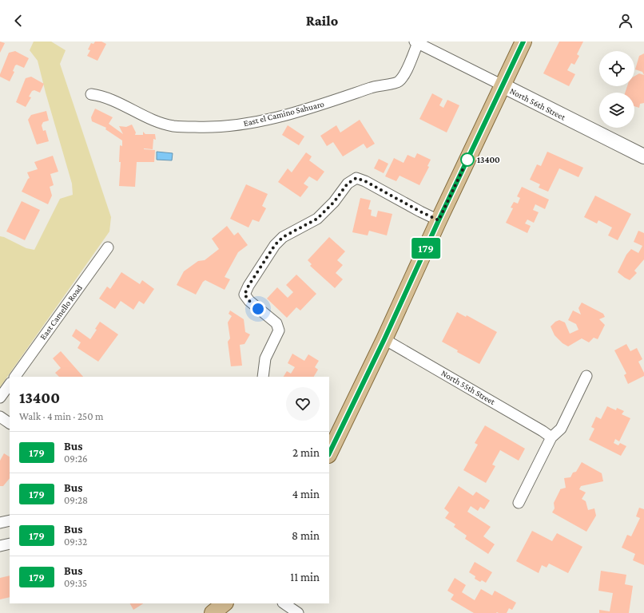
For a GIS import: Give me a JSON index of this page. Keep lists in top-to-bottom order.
{
  "streets": {
    "main road": ["North 56th Street"],
    "street": ["East el Camino Sahuaro", "East Camello Road", "North 55th Street"]
  },
  "crossings": [
    ["North 56th Street", "East el Camino Sahuaro"]
  ],
  "places": ["13400"],
  "lines": ["bus line 179"],
  "page": {
    "header": "Railo",
    "on_map": "179",
    "heading": ["13400", "Walk · 4 min · 250 m"],
    "list": [
      {
        "mark": "179",
        "name": "Bus",
        "note": "09:26",
        "value": "2 min"
      },
      {
        "mark": "179",
        "name": "Bus",
        "note": "09:28",
        "value": "4 min"
      },
      {
        "mark": "179",
        "name": "Bus",
        "note": "09:32",
        "value": "8 min"
      },
      {
        "mark": "179",
        "name": "Bus",
        "note": "09:35",
        "value": "11 min"
      }
    ]
  }
}
